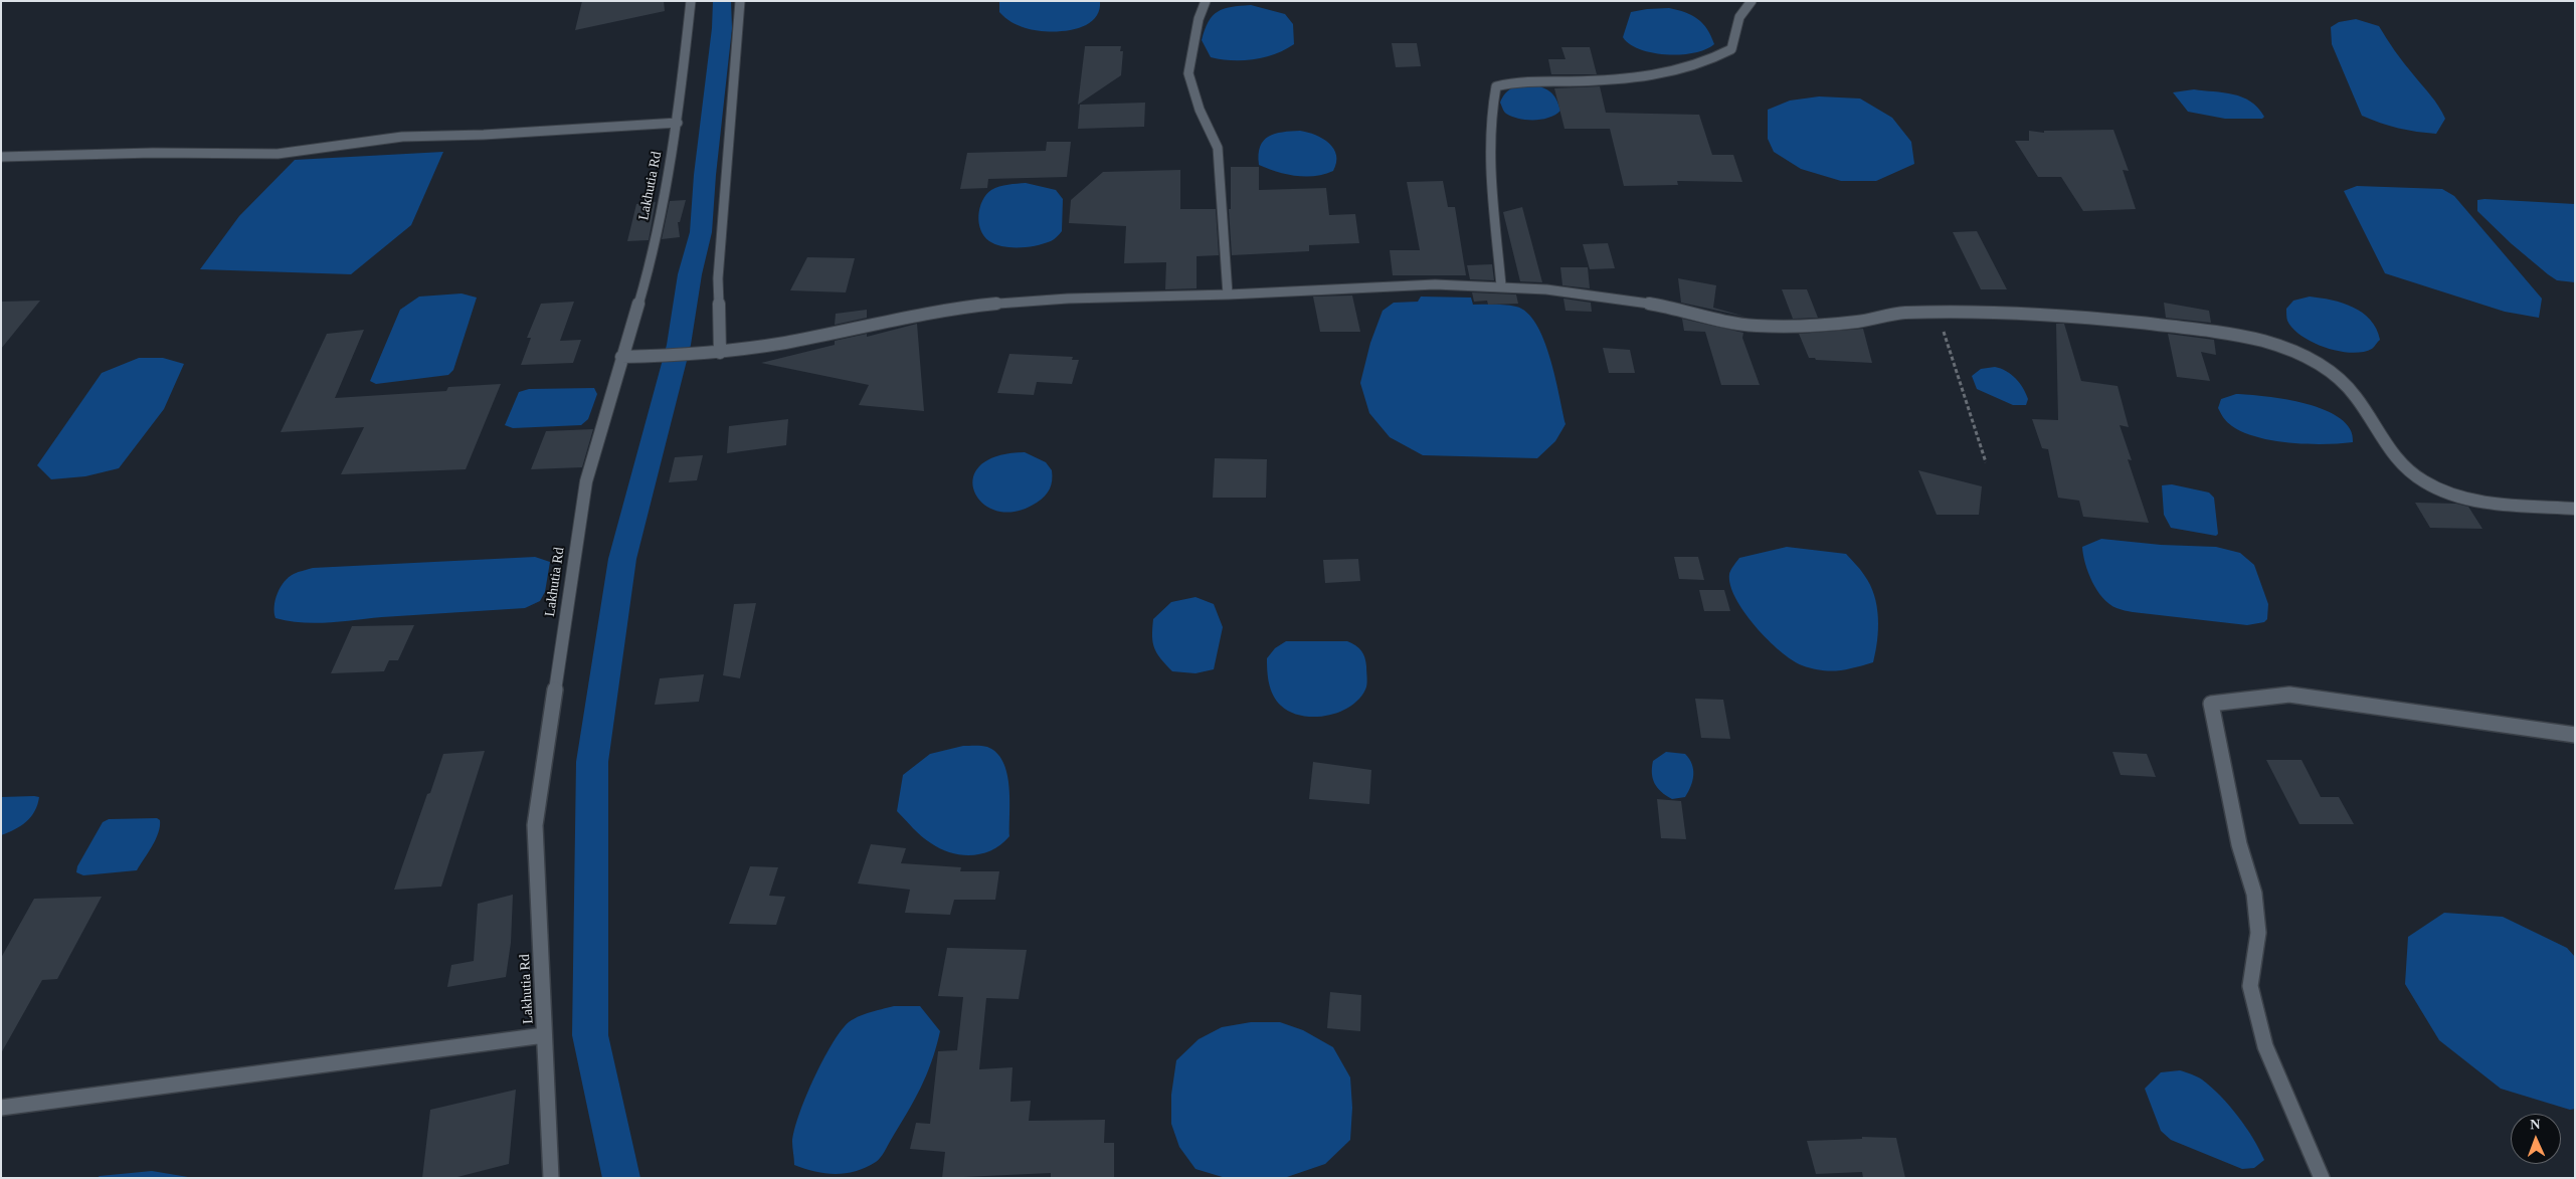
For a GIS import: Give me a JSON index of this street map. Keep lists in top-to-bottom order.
{
  "streets": {
    "street": ["Lakhutia Rd"]
  },
  "north": "top"
}
